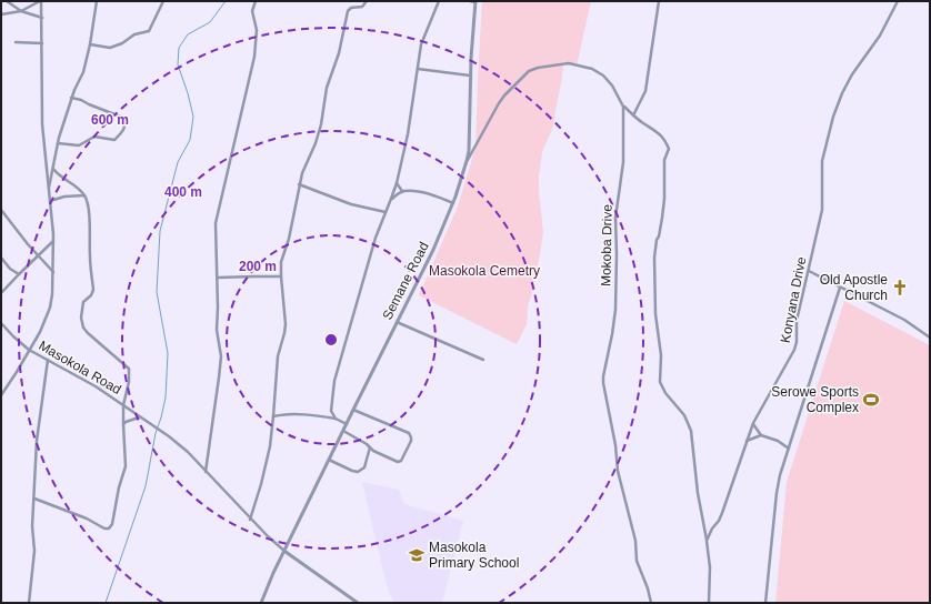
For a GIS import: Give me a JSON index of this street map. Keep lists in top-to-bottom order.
{
  "streets": {
    "street": [
      "Mokoba Drive",
      "Semane Road",
      "Konyana Drive",
      "Masokola Road"
    ]
  },
  "parks": ["Masokola Cemetry"],
  "places": {
    "church": ["Old Apostle Church"],
    "sports": ["Serowe Sports Complex"],
    "school or university": ["Masokola Primary School"]
  },
  "rings": ["600 m", "400 m", "200 m"]
}
